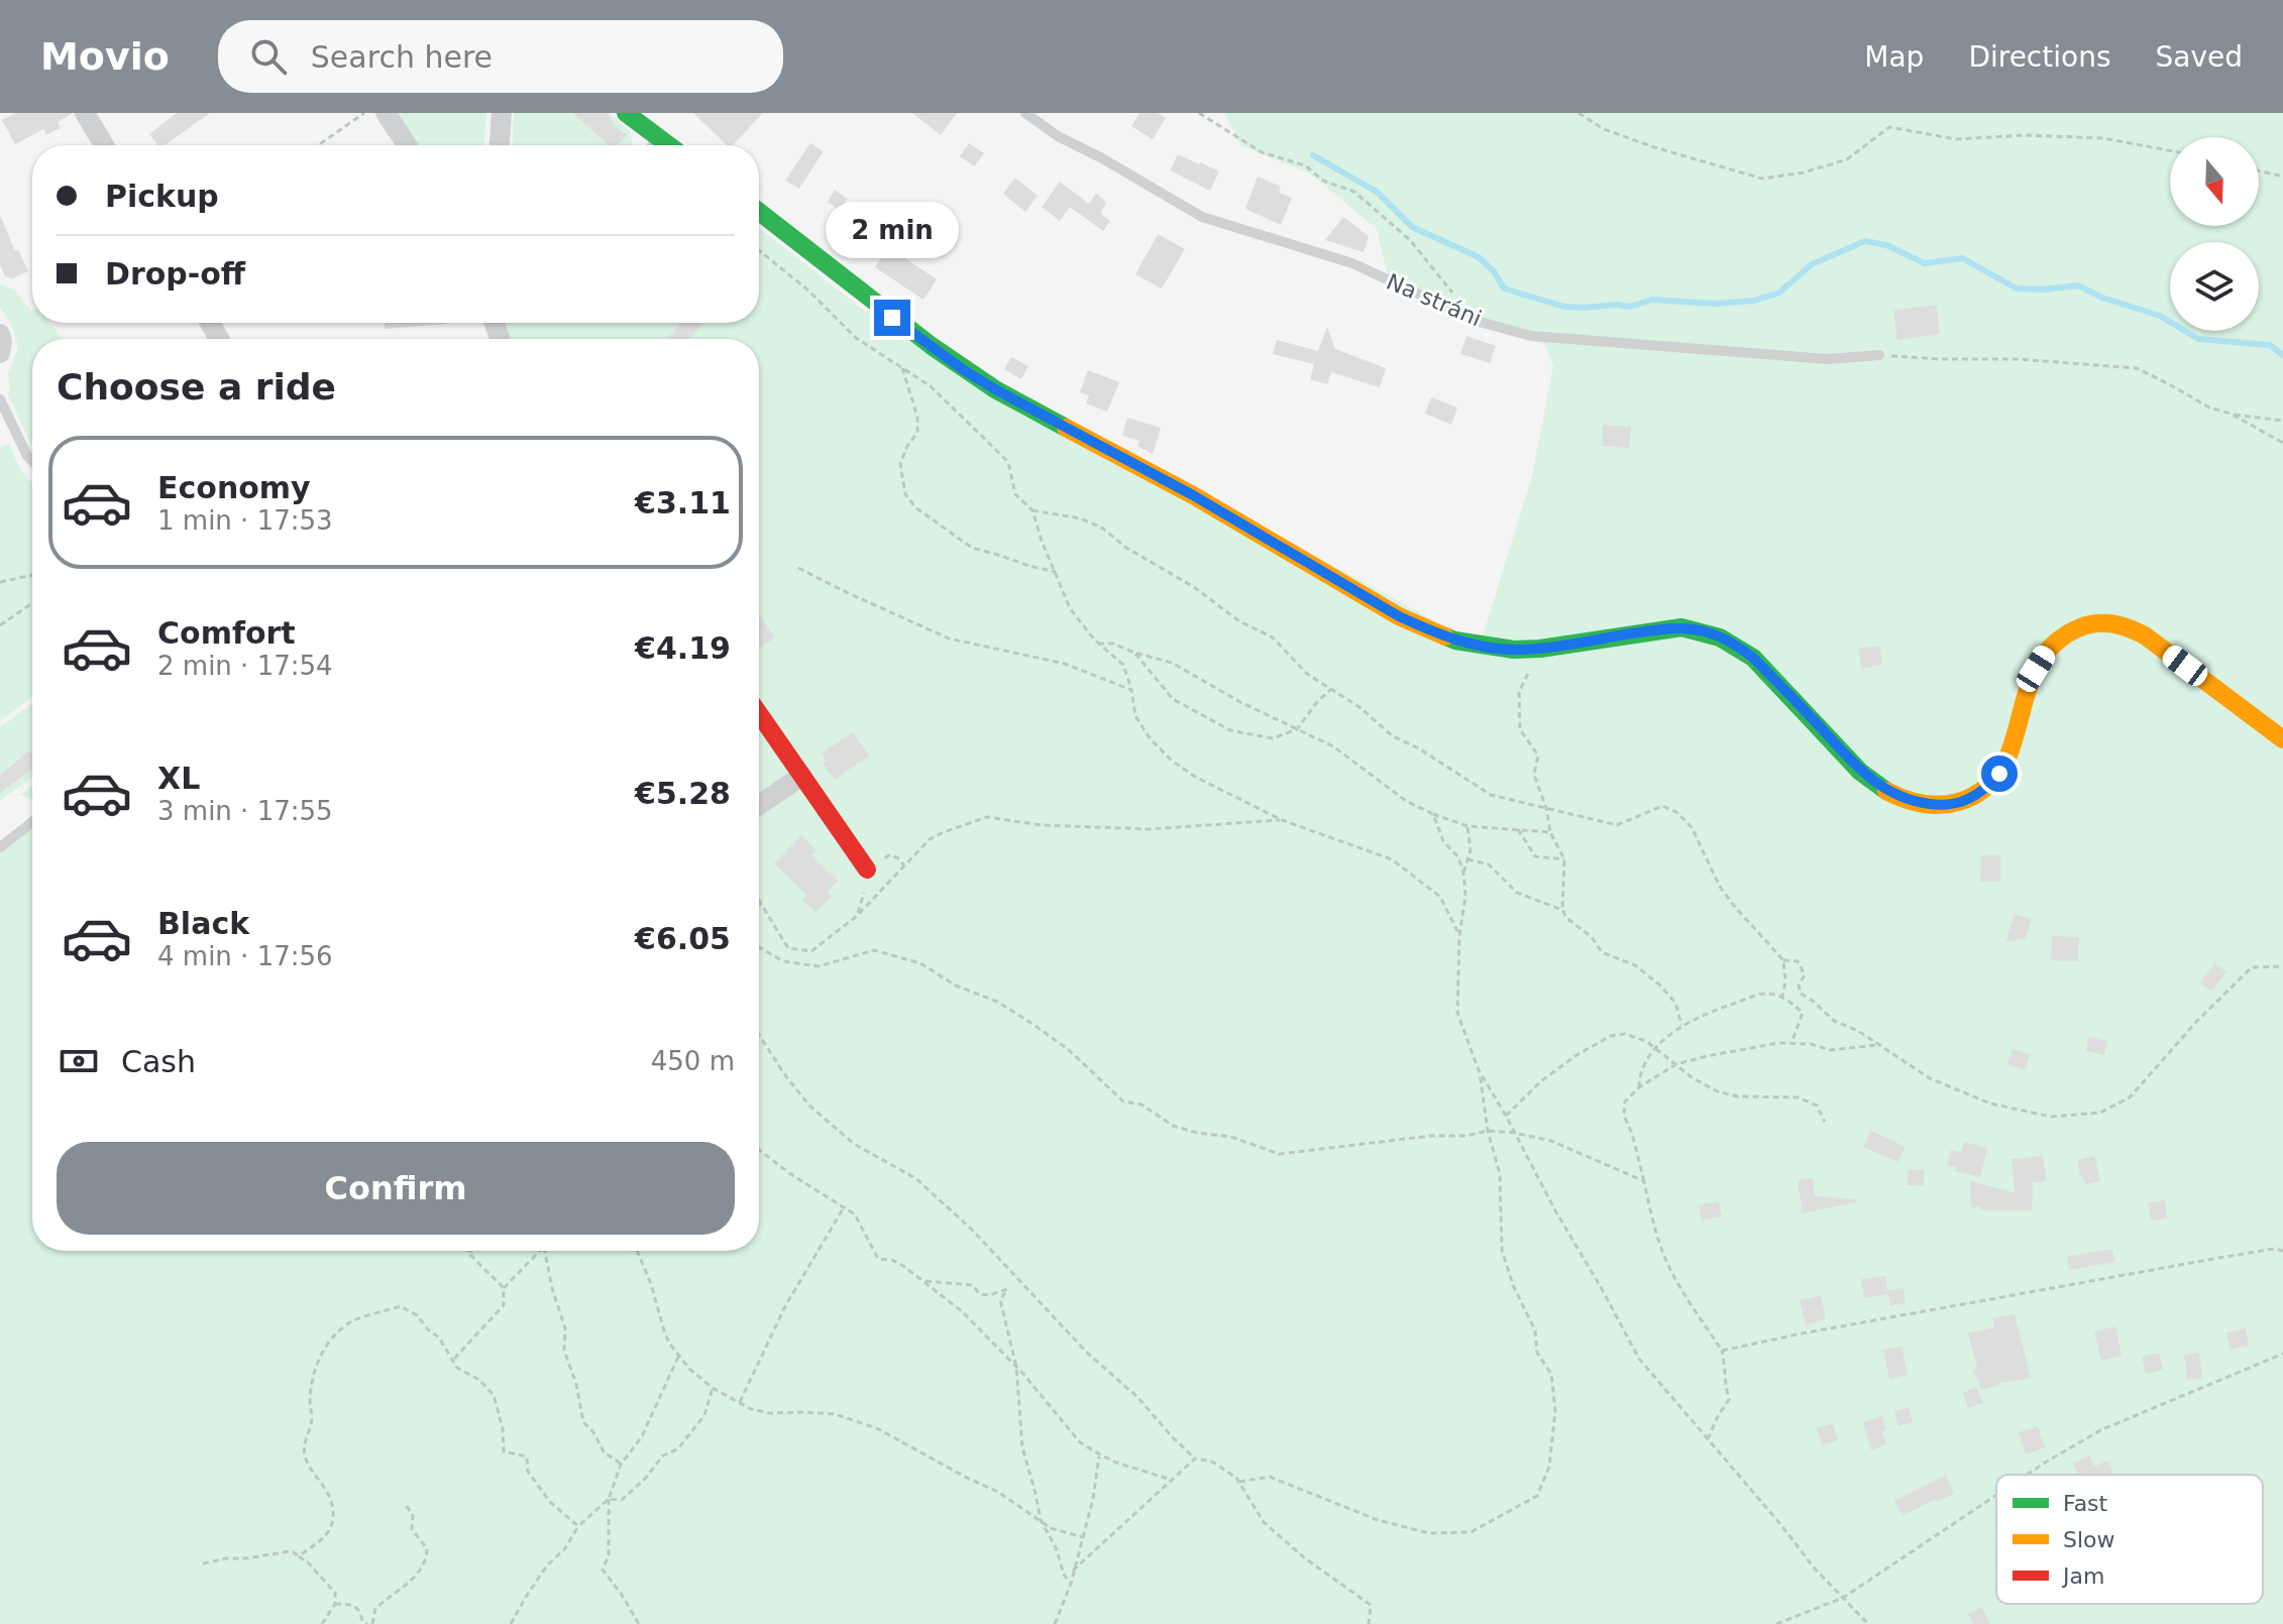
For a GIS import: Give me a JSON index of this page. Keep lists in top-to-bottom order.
{
  "streets": {
    "lane": ["Na stráni"]
  },
  "legend": ["Fast", "Slow", "Jam"],
  "north": "bottom",
  "page": {
    "header": "Movio",
    "search": "Search here",
    "nav": ["Map", "Directions", "Saved"],
    "banner": ["Pickup", "Drop-off"],
    "bubble": "2 min",
    "heading": "Choose a ride",
    "list": [
      {
        "name": "Economy",
        "note": "1 min · 17:53",
        "value": "€3.11"
      },
      {
        "name": "Comfort",
        "note": "2 min · 17:54",
        "value": "€4.19"
      },
      {
        "name": "XL",
        "note": "3 min · 17:55",
        "value": "€5.28"
      },
      {
        "name": "Black",
        "note": "4 min · 17:56",
        "value": "€6.05"
      }
    ],
    "pay": ["Cash", "450 m"],
    "buttons": "Confirm"
  }
}
